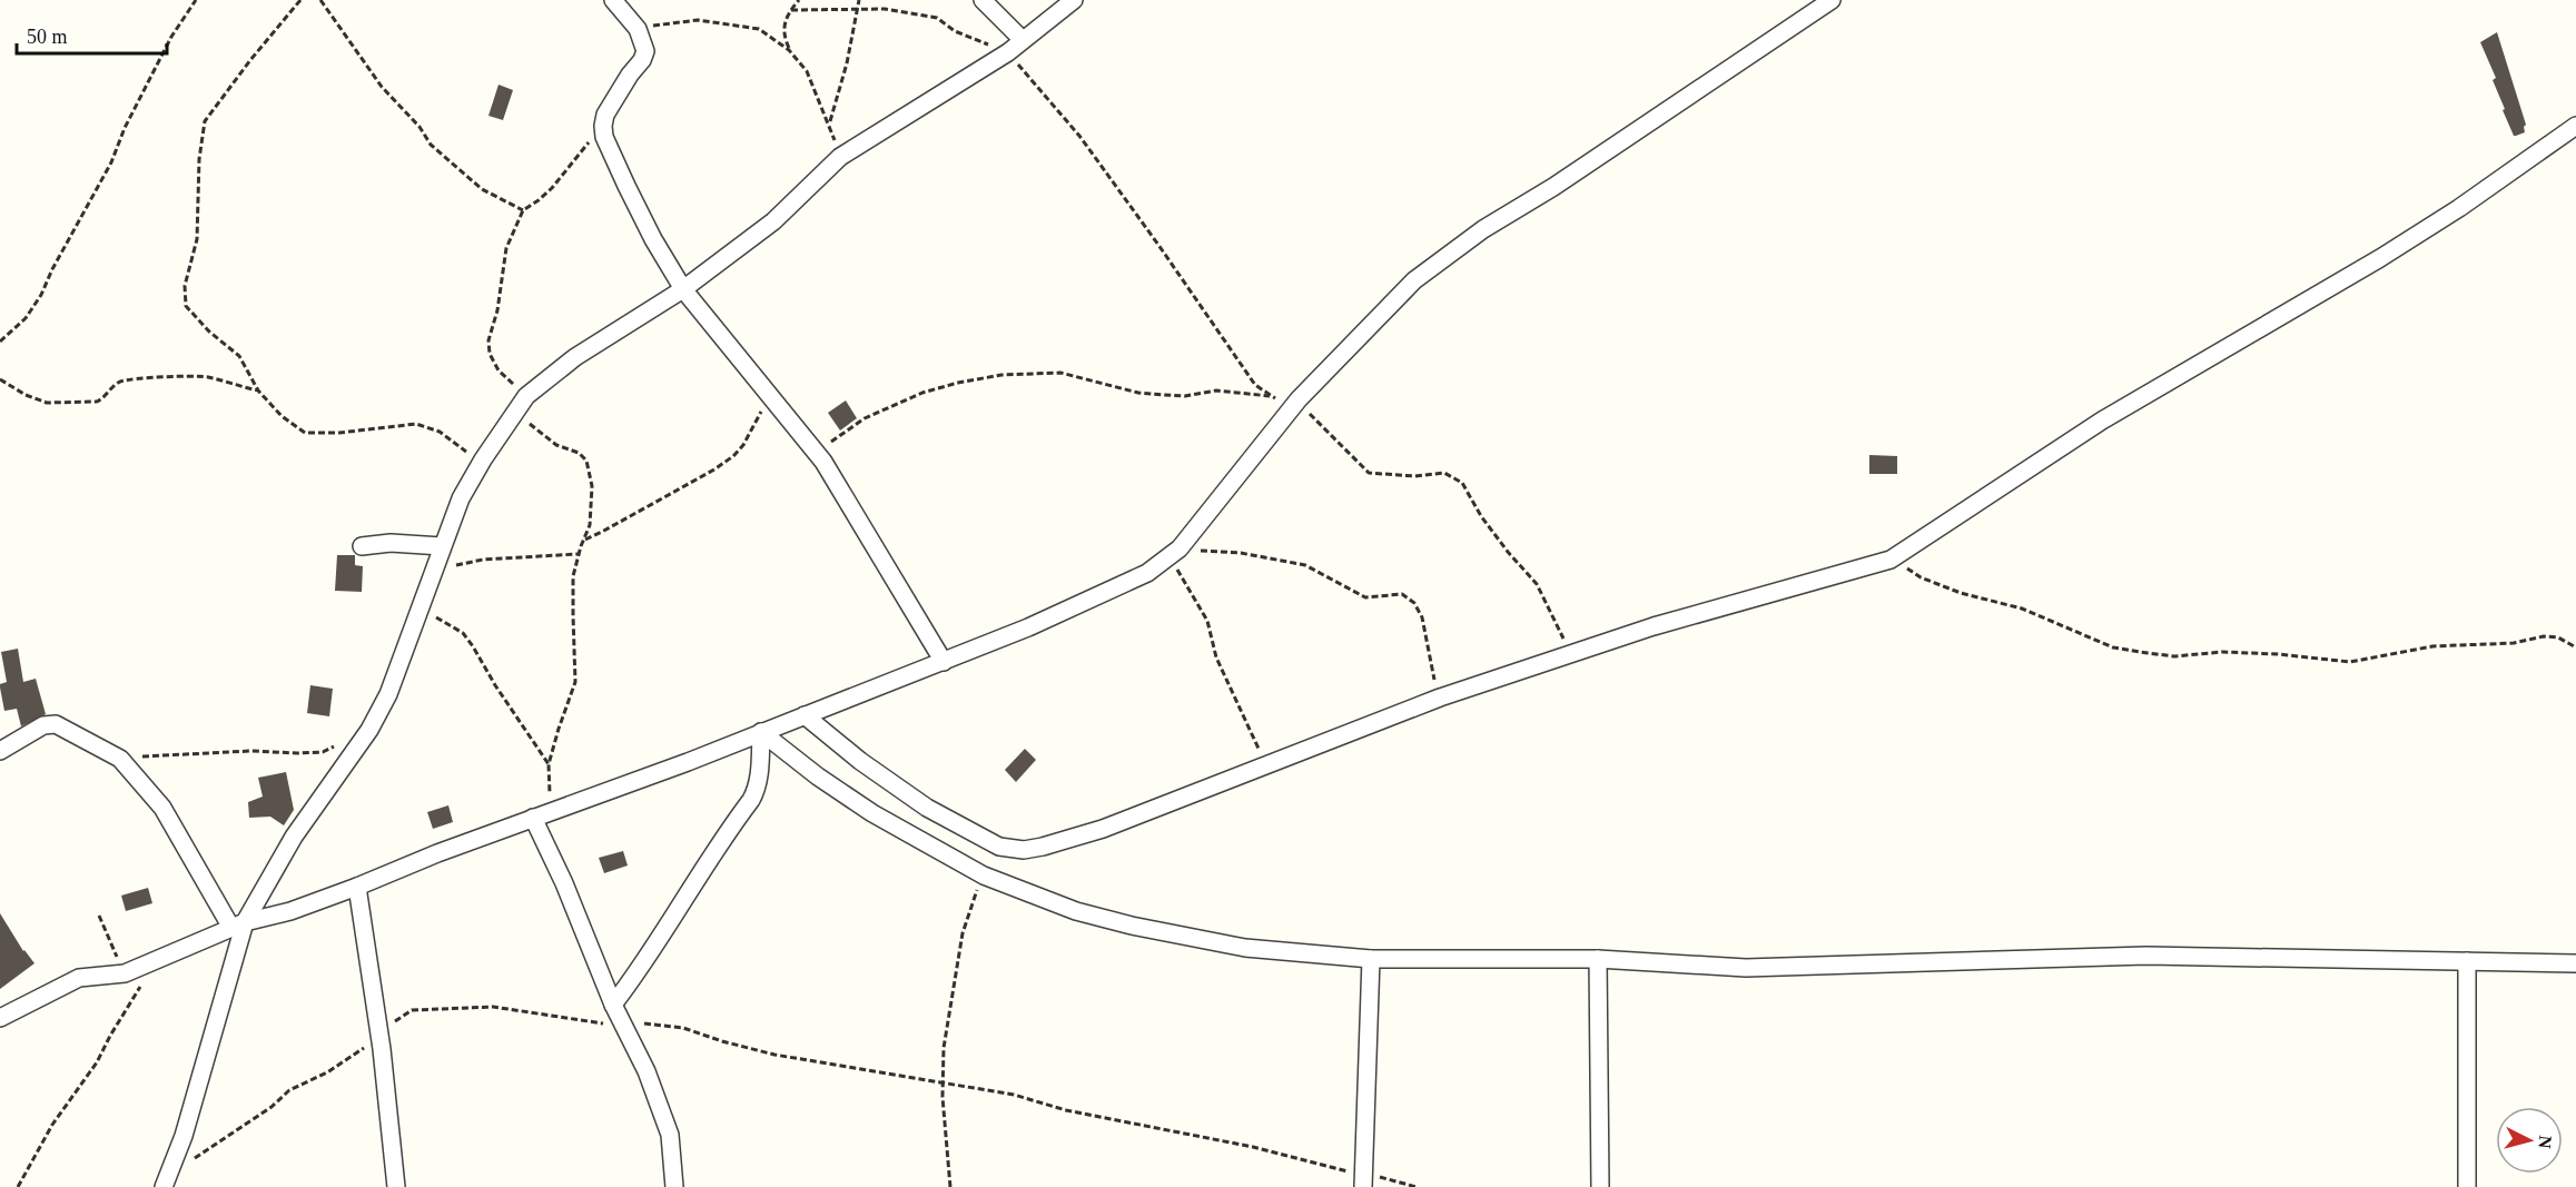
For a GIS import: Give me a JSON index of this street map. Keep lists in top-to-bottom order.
{
  "scale_bar": "50 m",
  "north": "right"
}
